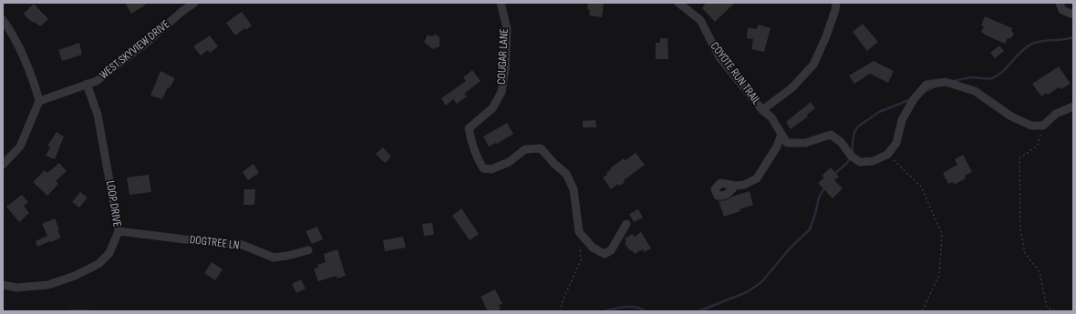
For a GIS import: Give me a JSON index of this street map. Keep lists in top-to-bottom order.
{
  "streets": {
    "street": [
      "WEST SKYVIEW DRIVE",
      "COUGAR LANE",
      "COYOTE RUN TRAIL",
      "LOOP DRIVE",
      "DOGTREE LN"
    ]
  },
  "crossings": [
    ["WEST SKYVIEW DRIVE", "LOOP DRIVE"],
    ["LOOP DRIVE", "DOGTREE LN"]
  ]
}
